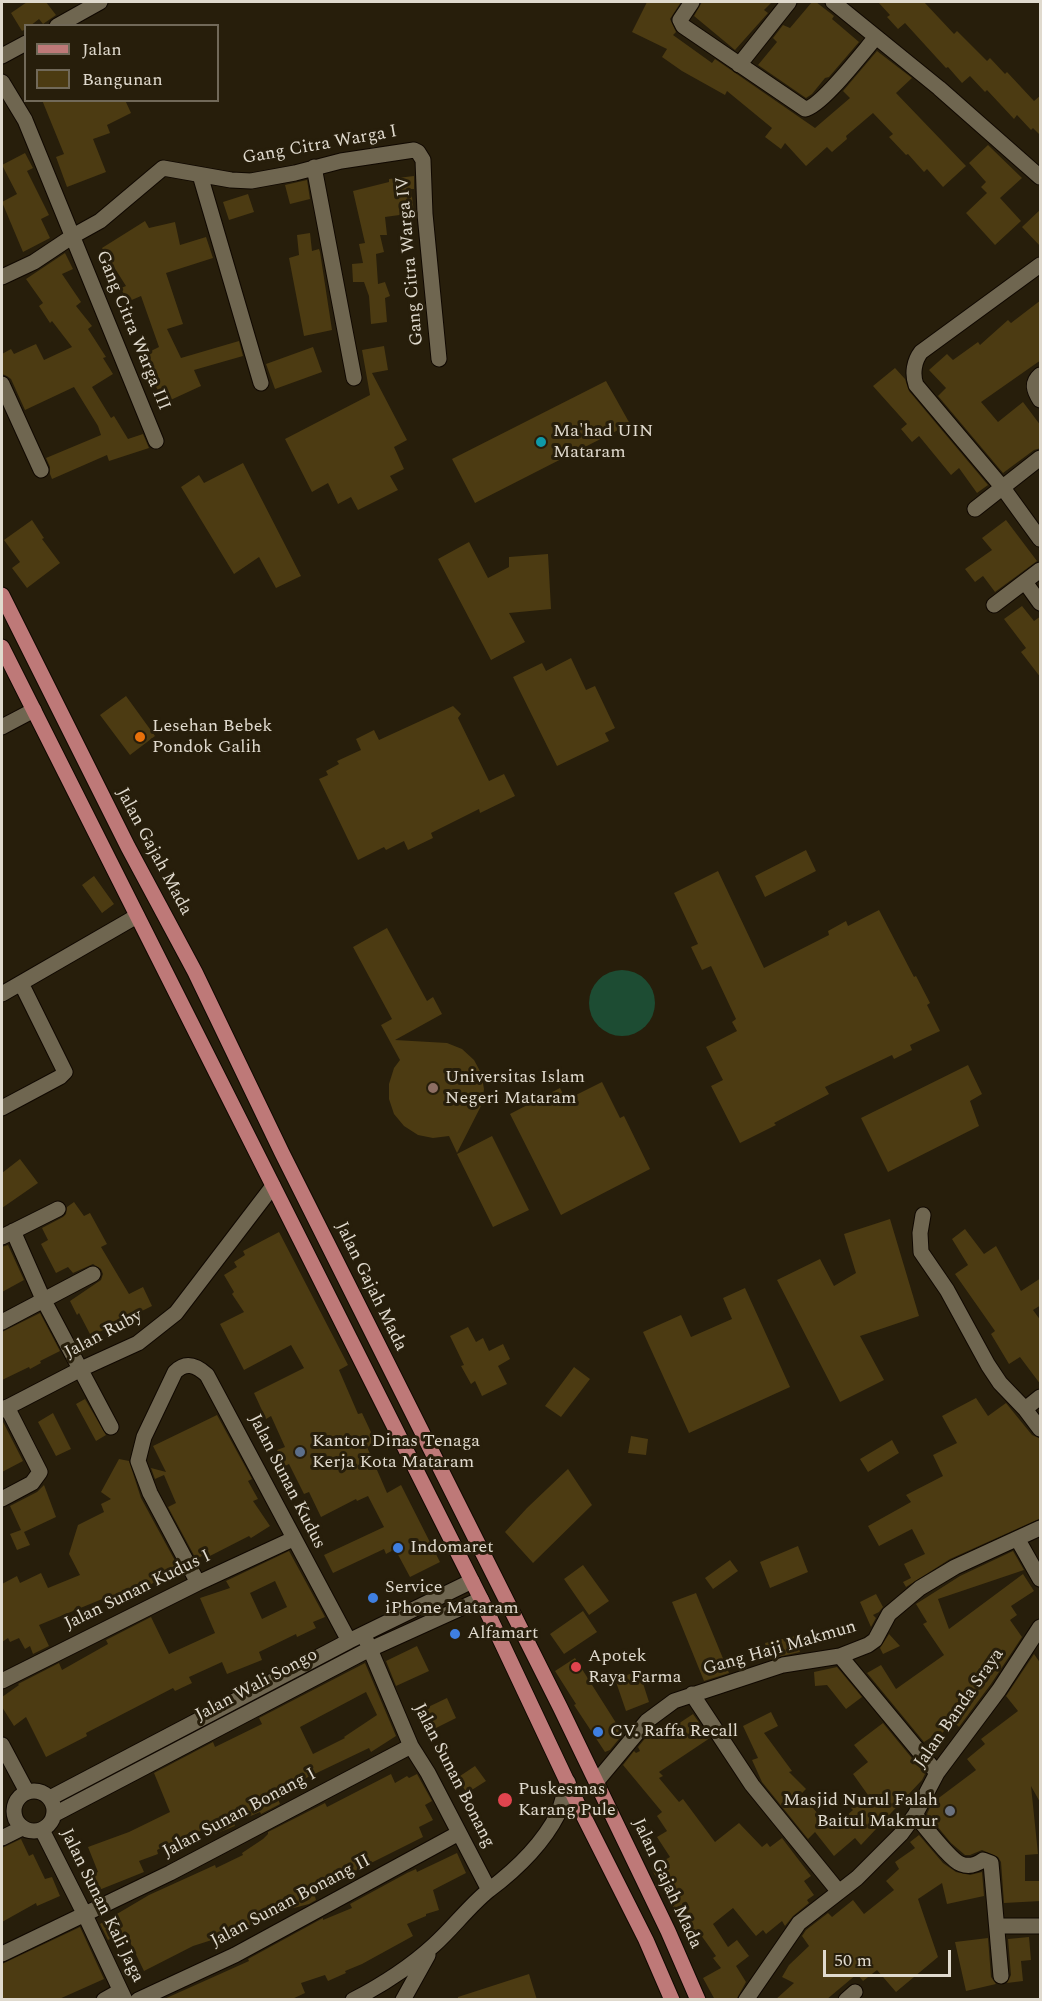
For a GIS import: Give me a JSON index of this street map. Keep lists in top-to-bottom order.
{
  "streets": {
    "main road": ["Jalan Gajah Mada"],
    "street": [
      "Gang Citra Warga I",
      "Gang Citra Warga IV",
      "Gang Citra Warga III",
      "Jalan Ruby",
      "Jalan Sunan Kudus",
      "Jalan Sunan Kudus I",
      "Gang Haji Makmun",
      "Jalan Wali Songo",
      "Jalan Banda Sraya",
      "Jalan Sunan Bonang",
      "Jalan Sunan Bonang I",
      "Jalan Sunan Bonang II",
      "Jalan Sunan Kali Jaga"
    ]
  },
  "crossings": [
    ["Gang Citra Warga I", "Gang Citra Warga IV"],
    ["Gang Citra Warga I", "Gang Citra Warga III"],
    ["Jalan Gajah Mada", "Gang Haji Makmun"],
    ["Jalan Sunan Kudus", "Jalan Sunan Kudus I"],
    ["Jalan Sunan Kudus", "Jalan Wali Songo"],
    ["Jalan Sunan Kudus", "Jalan Sunan Bonang"],
    ["Jalan Wali Songo", "Jalan Sunan Bonang"],
    ["Jalan Wali Songo", "Jalan Sunan Kali Jaga"],
    ["Jalan Sunan Bonang", "Jalan Sunan Bonang I"],
    ["Jalan Sunan Bonang", "Jalan Sunan Bonang II"],
    ["Jalan Sunan Bonang I", "Jalan Sunan Kali Jaga"]
  ],
  "places": [
    "Ma'had UIN Mataram",
    "Lesehan Bebek Pondok Galih",
    "Universitas Islam Negeri Mataram",
    "Kantor Dinas Tenaga Kerja Kota Mataram",
    "Indomaret",
    "Service iPhone Mataram",
    "Alfamart",
    "Apotek Raya Farma",
    "CV. Raffa Recall",
    "Puskesmas Karang Pule",
    "Masjid Nurul Falah Baitul Makmur"
  ],
  "legend": ["Jalan", "Bangunan"],
  "scale_bar": "50 m"
}
